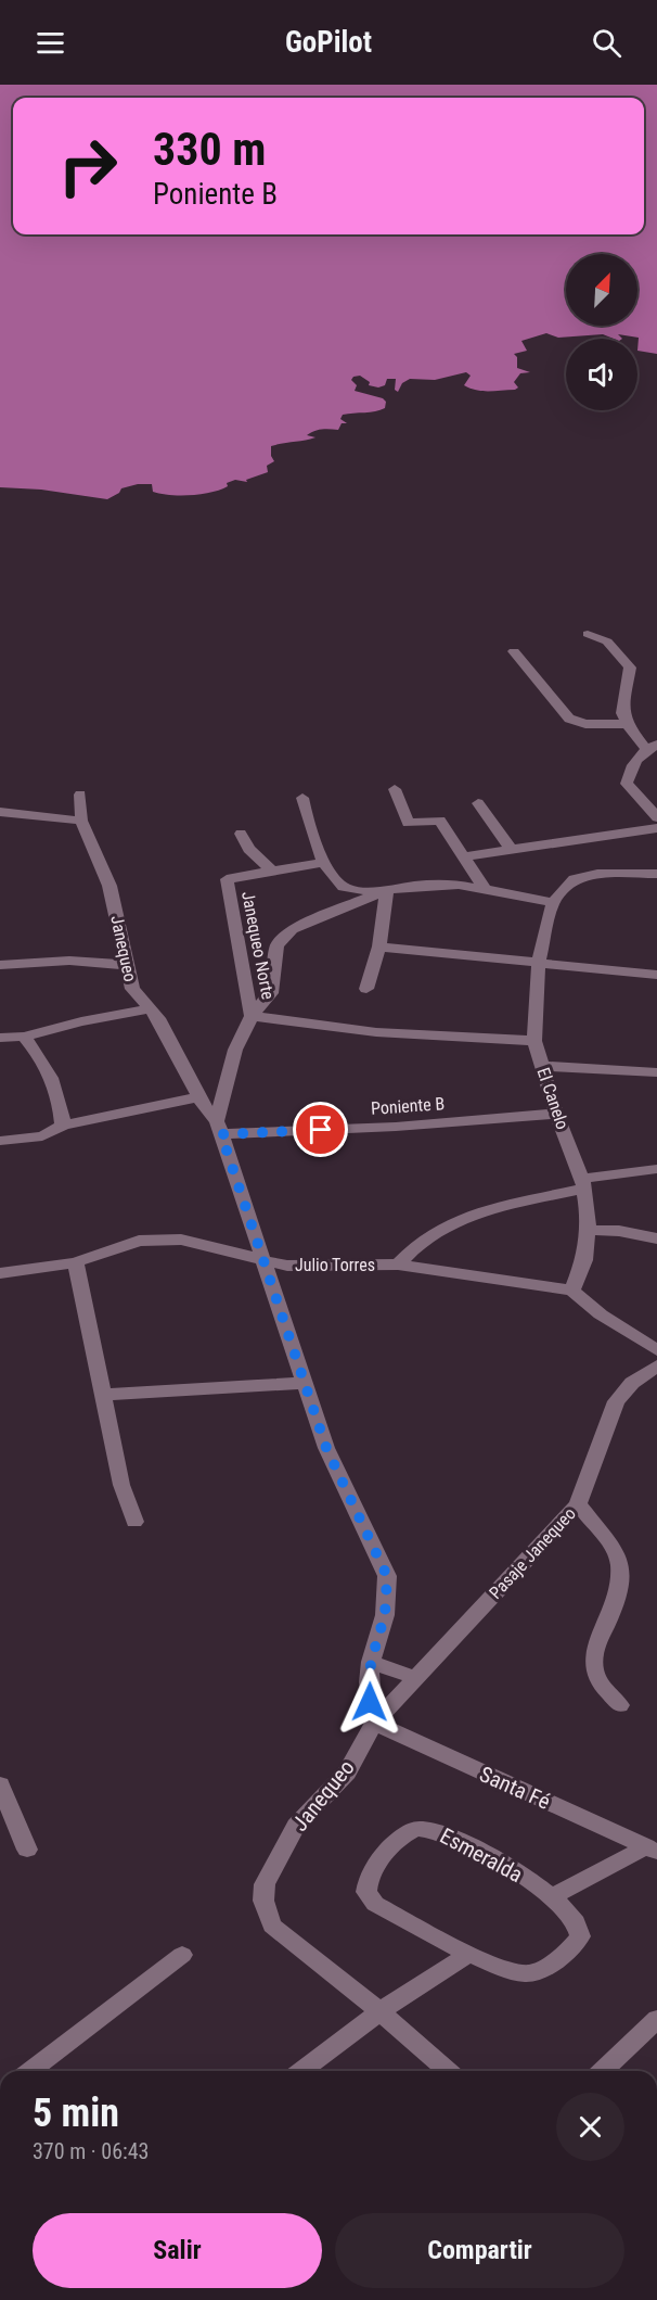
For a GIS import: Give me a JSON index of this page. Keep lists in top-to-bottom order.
{
  "streets": {
    "street": [
      "Janequeo Norte",
      "Janequeo",
      "El Canelo",
      "Poniente B",
      "Julio Torres",
      "Pasaje Janequeo",
      "Santa Fé",
      "Esmeralda"
    ]
  },
  "crossings": [
    ["Janequeo Norte", "Janequeo"],
    ["Janequeo Norte", "Poniente B"],
    ["Janequeo", "Poniente B"],
    ["Janequeo", "Julio Torres"],
    ["Janequeo", "Pasaje Janequeo"],
    ["Janequeo", "Santa Fé"],
    ["El Canelo", "Poniente B"],
    ["El Canelo", "Julio Torres"],
    ["Pasaje Janequeo", "Santa Fé"]
  ],
  "north": "top right",
  "page": {
    "header": "GoPilot",
    "turn": ["330 m", "Poniente B"],
    "heading": ["5 min", "370 m · 06:43"],
    "buttons": ["Salir", "Compartir"]
  }
}
